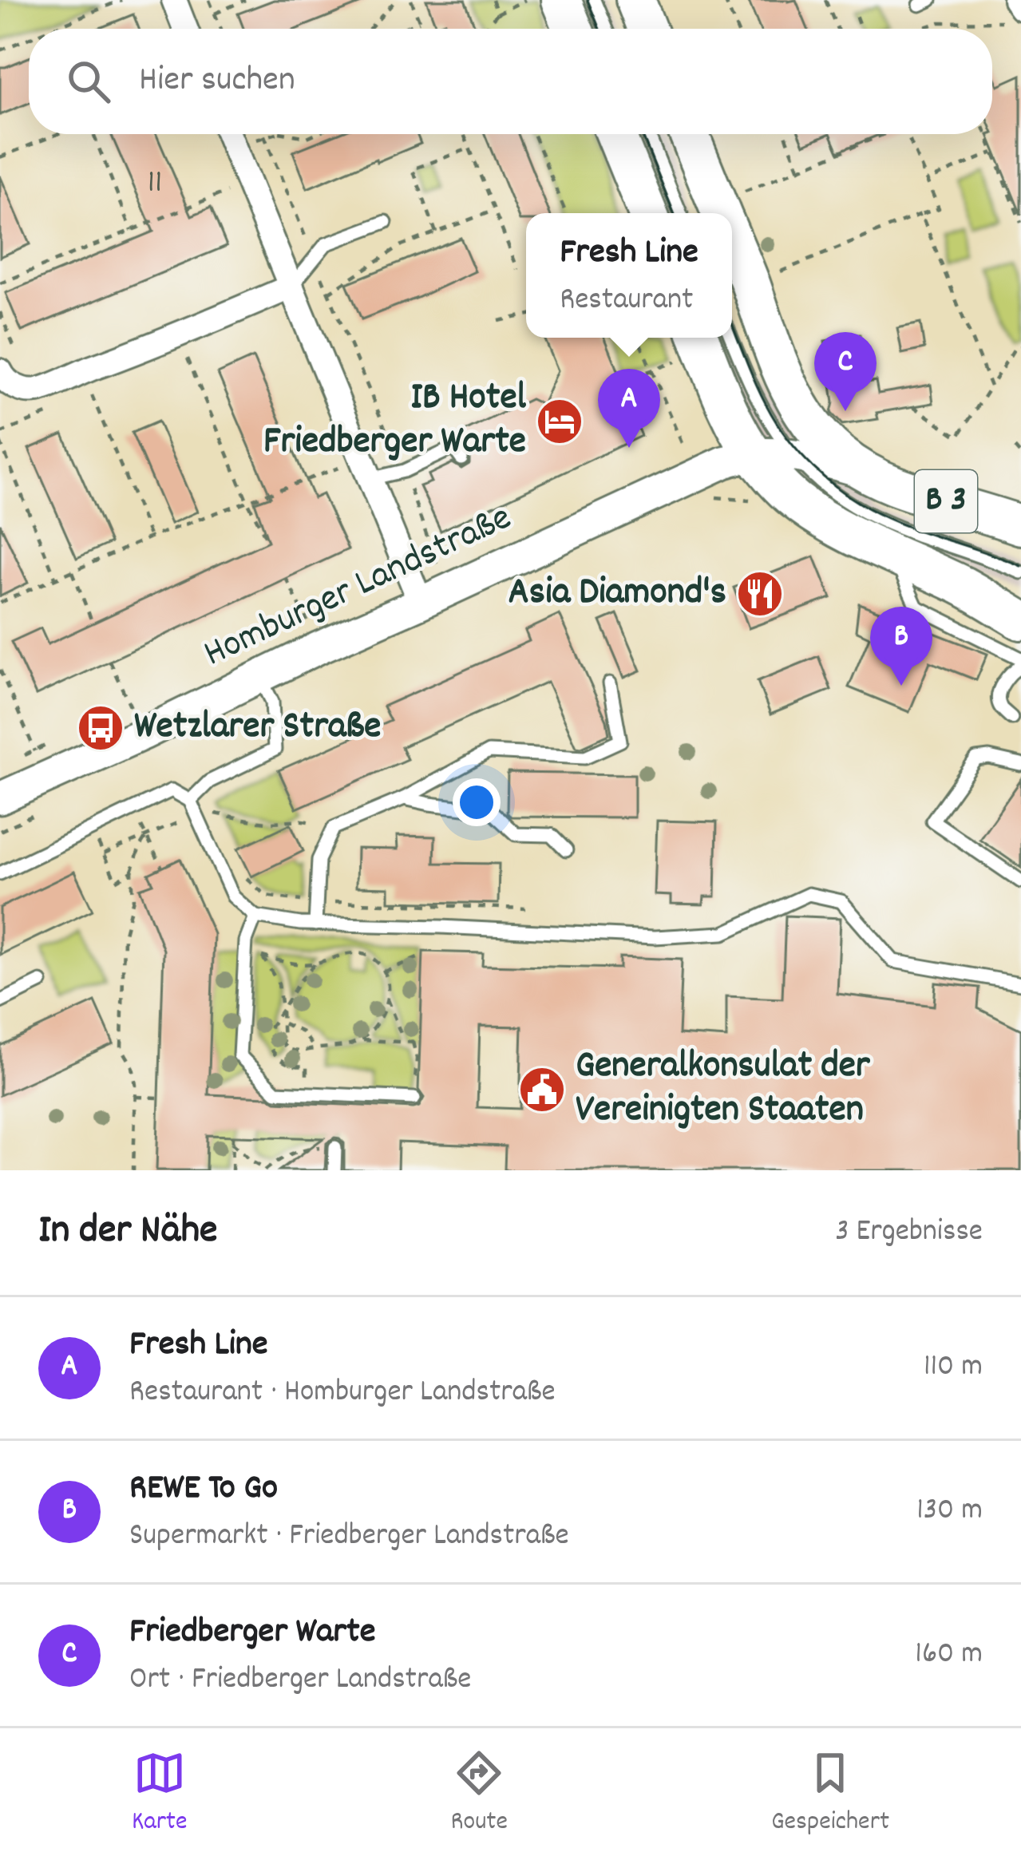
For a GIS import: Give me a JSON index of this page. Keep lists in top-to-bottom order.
{
  "streets": {
    "main road": ["B 3"],
    "street": ["Homburger Landstraße"]
  },
  "crossings": [
    ["B 3", "Homburger Landstraße"]
  ],
  "places": {
    "hotel": ["IB Hotel Friedberger Warte"],
    "restaurant": ["Asia Diamond's"],
    "bus stop": ["Wetzlarer Straße"],
    "public building": ["Generalkonsulat der Vereinigten Staaten"]
  },
  "house_numbers": ["11"],
  "page": {
    "search": "Hier suchen",
    "popup": ["Fresh Line", "Restaurant"],
    "pins": ["C", "A", "B"],
    "heading": ["In der Nähe", "3 Ergebnisse"],
    "list": [
      {
        "mark": "A",
        "name": "Fresh Line",
        "note": "Restaurant · Homburger Landstraße",
        "value": "110 m"
      },
      {
        "mark": "B",
        "name": "REWE To Go",
        "note": "Supermarkt · Friedberger Landstraße",
        "value": "130 m"
      },
      {
        "mark": "C",
        "name": "Friedberger Warte",
        "note": "Ort · Friedberger Landstraße",
        "value": "160 m"
      }
    ],
    "nav": ["Karte", "Route", "Gespeichert"]
  }
}
